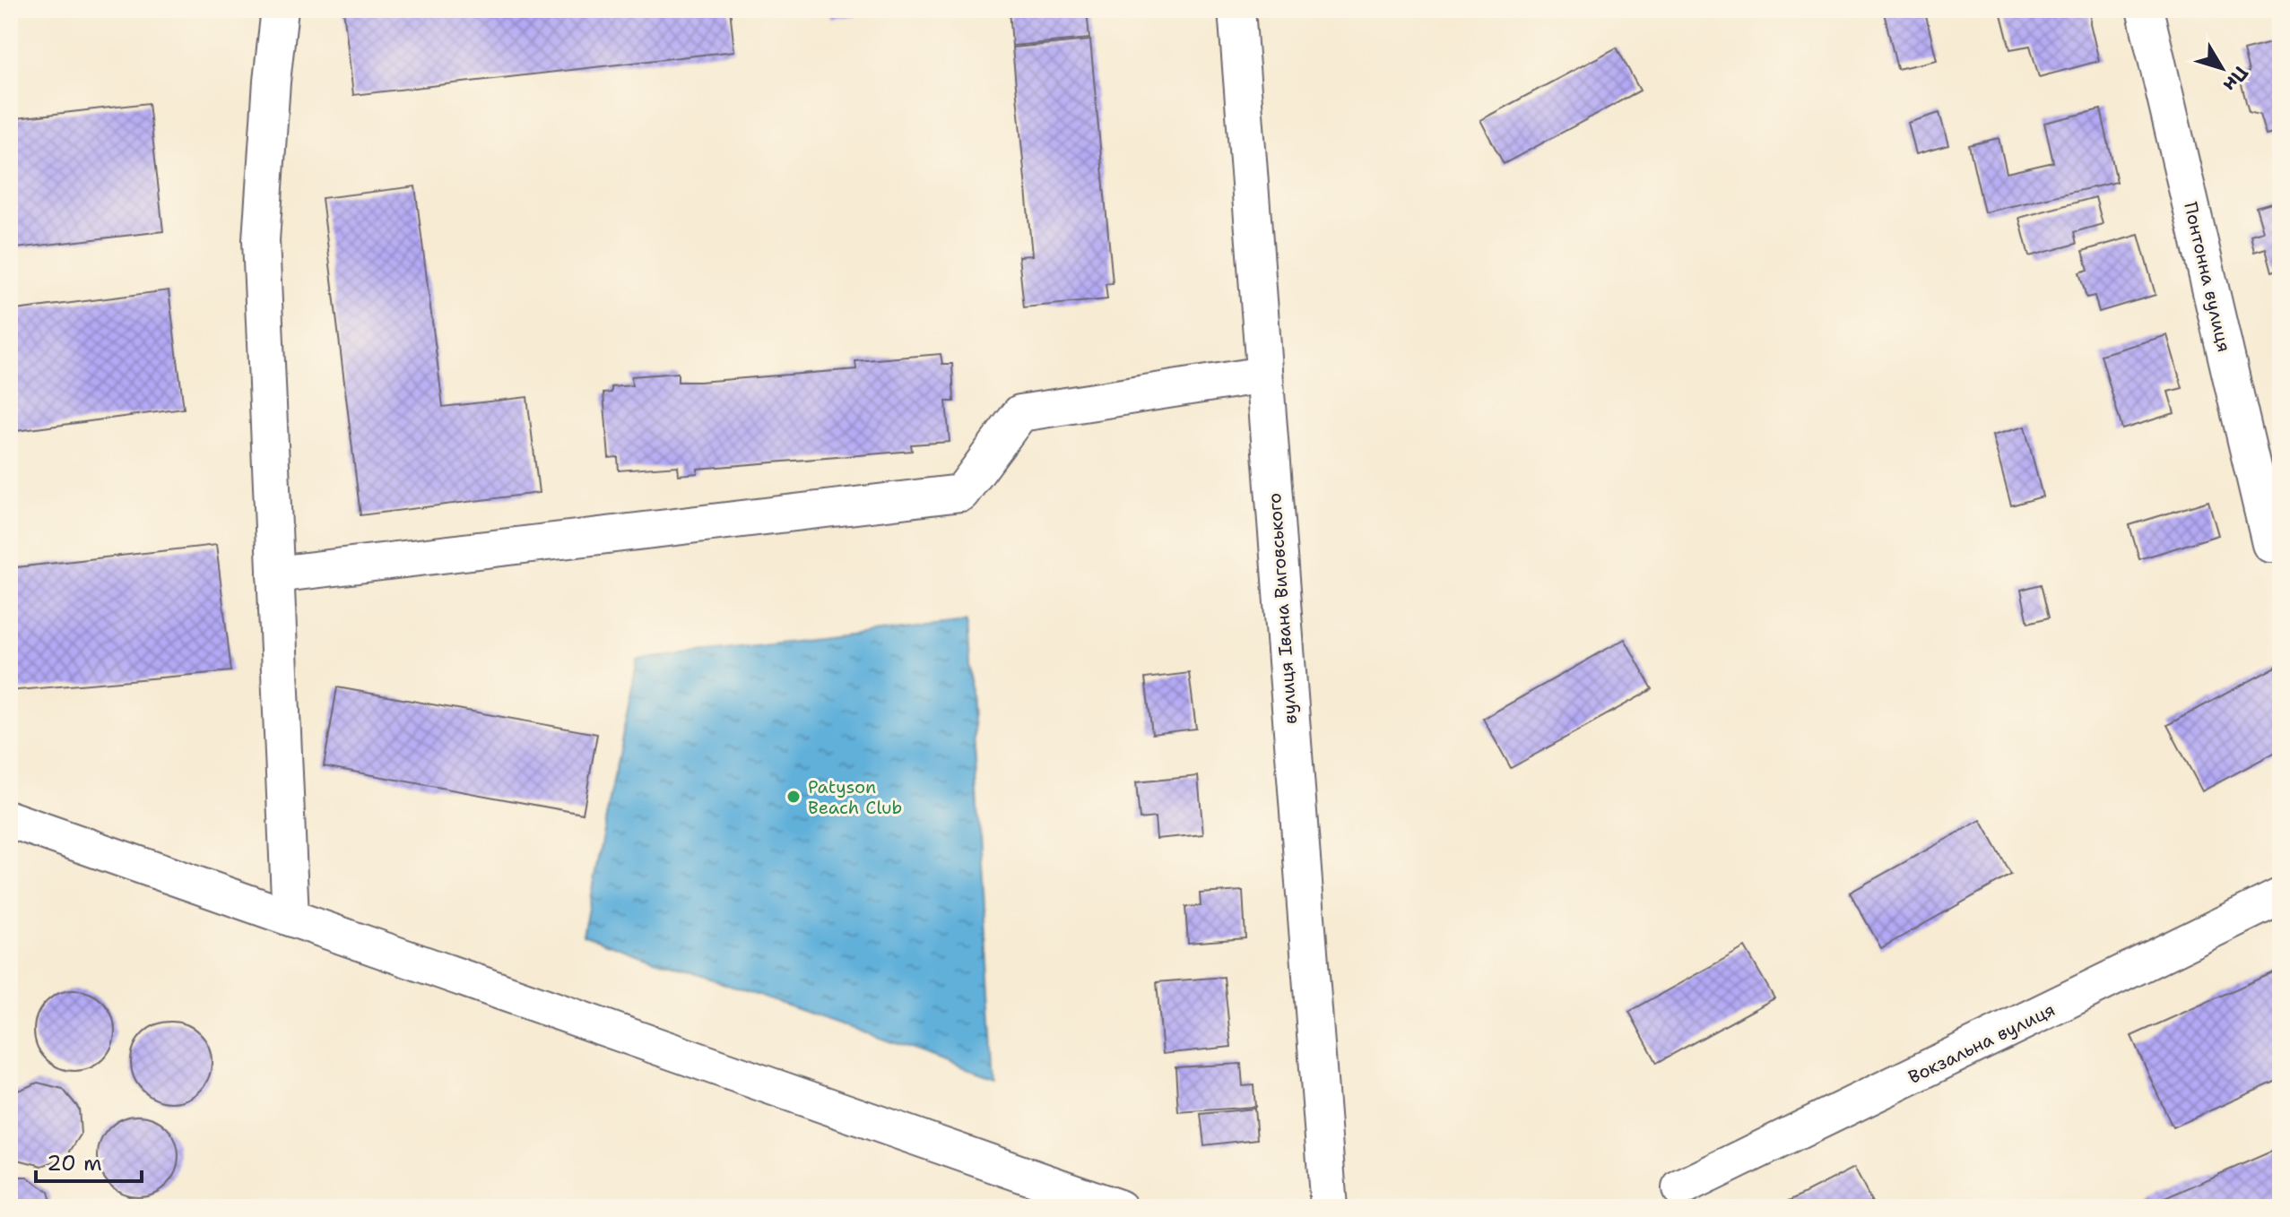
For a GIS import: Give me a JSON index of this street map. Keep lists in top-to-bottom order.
{
  "streets": {
    "street": ["Понтонна вулиця", "вулиця Івана Виговського", "Вокзальна вулиця"]
  },
  "places": ["Patyson Beach Club"],
  "scale_bar": "20 m",
  "north": "bottom right"
}
